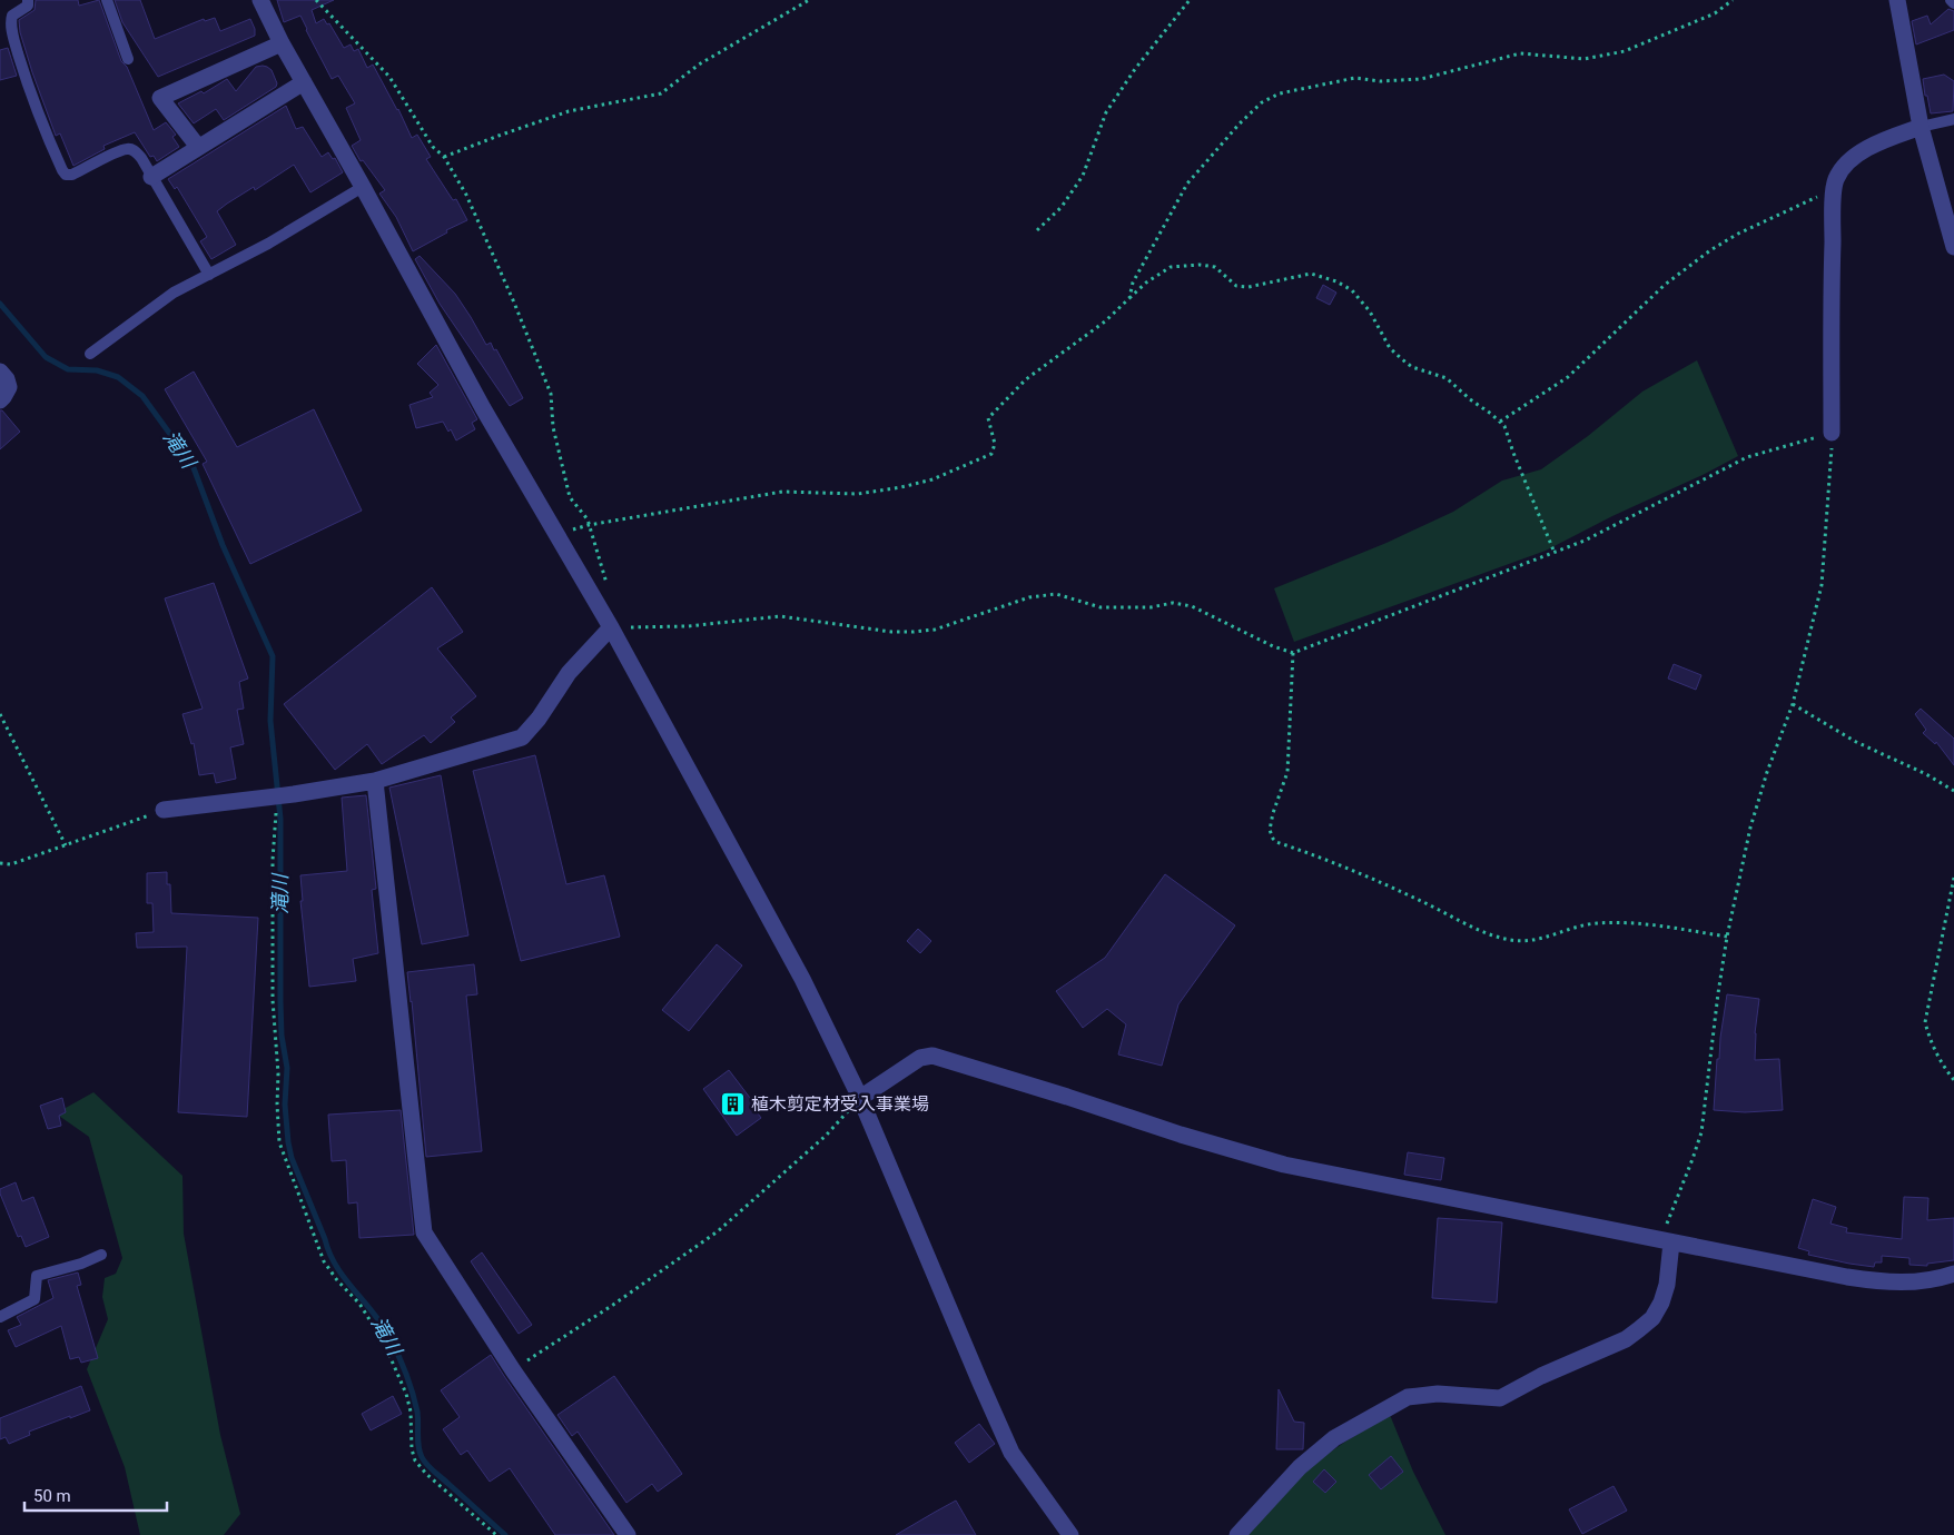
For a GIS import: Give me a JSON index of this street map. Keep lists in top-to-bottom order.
{
  "water": ["滝川"],
  "places": {
    "building": ["植木剪定材受入事業場"]
  },
  "scale_bar": "50 m"
}
